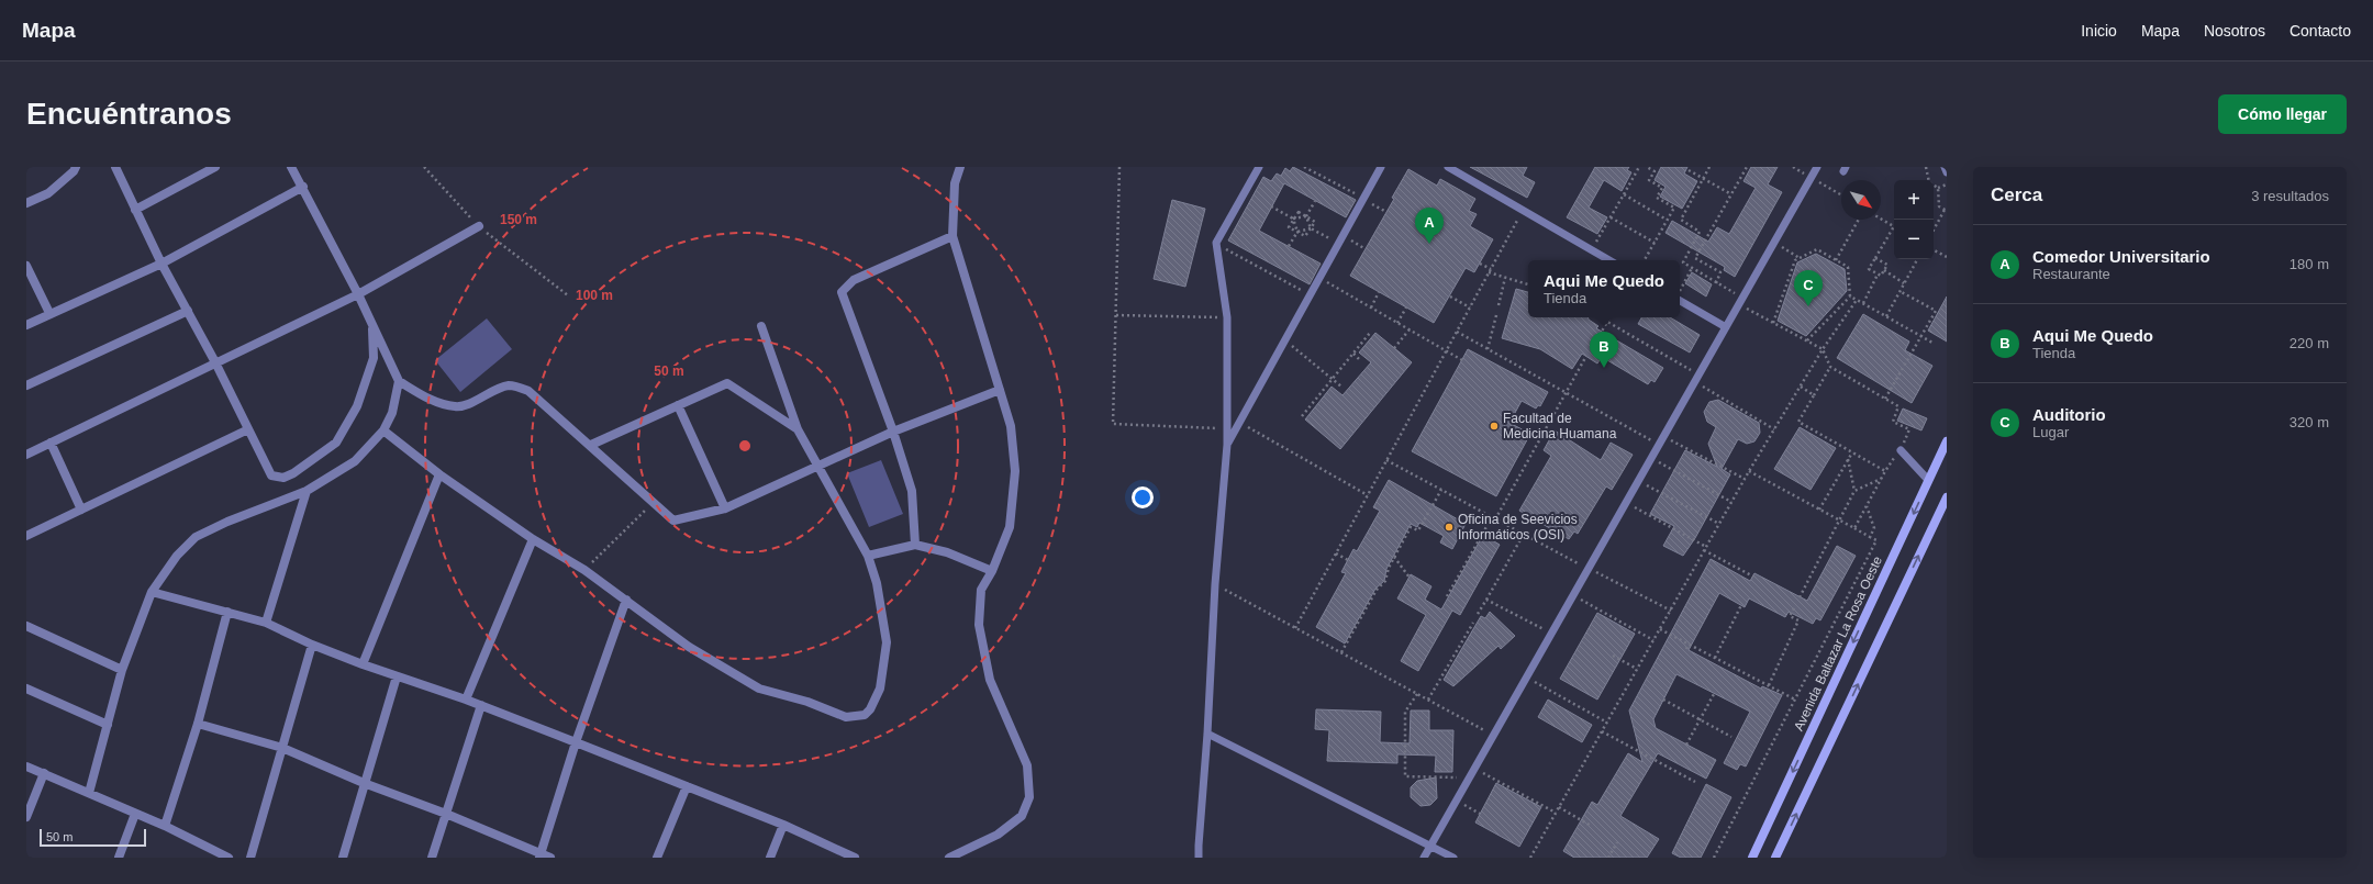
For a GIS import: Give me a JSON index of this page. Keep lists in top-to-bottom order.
{
  "streets": {
    "street": ["Avenida Baltazar La Rosa Oeste"]
  },
  "places": ["Facultad de Medicina Huamana", "Oficina de Seevicios Informáticos (OSI)"],
  "scale_bar": "50 m",
  "north": "bottom right",
  "page": {
    "header": "Mapa",
    "nav": [
      "Inicio",
      "Mapa",
      "Nosotros",
      "Contacto"
    ],
    "buttons": "Cómo llegar",
    "title": "Encuéntranos",
    "heading": ["Cerca", "3 resultados"],
    "map_buttons": ["+", "−"],
    "pins": ["A", "C", "B"],
    "list": [
      {
        "mark": "A",
        "name": "Comedor Universitario",
        "note": "Restaurante",
        "value": "180 m"
      },
      {
        "mark": "B",
        "name": "Aqui Me Quedo",
        "note": "Tienda",
        "value": "220 m"
      },
      {
        "mark": "C",
        "name": "Auditorio",
        "note": "Lugar",
        "value": "320 m"
      }
    ],
    "popup": ["Aqui Me Quedo", "Tienda"],
    "scale": "50 m"
  },
  "rings": ["150 m", "100 m", "50 m"]
}
